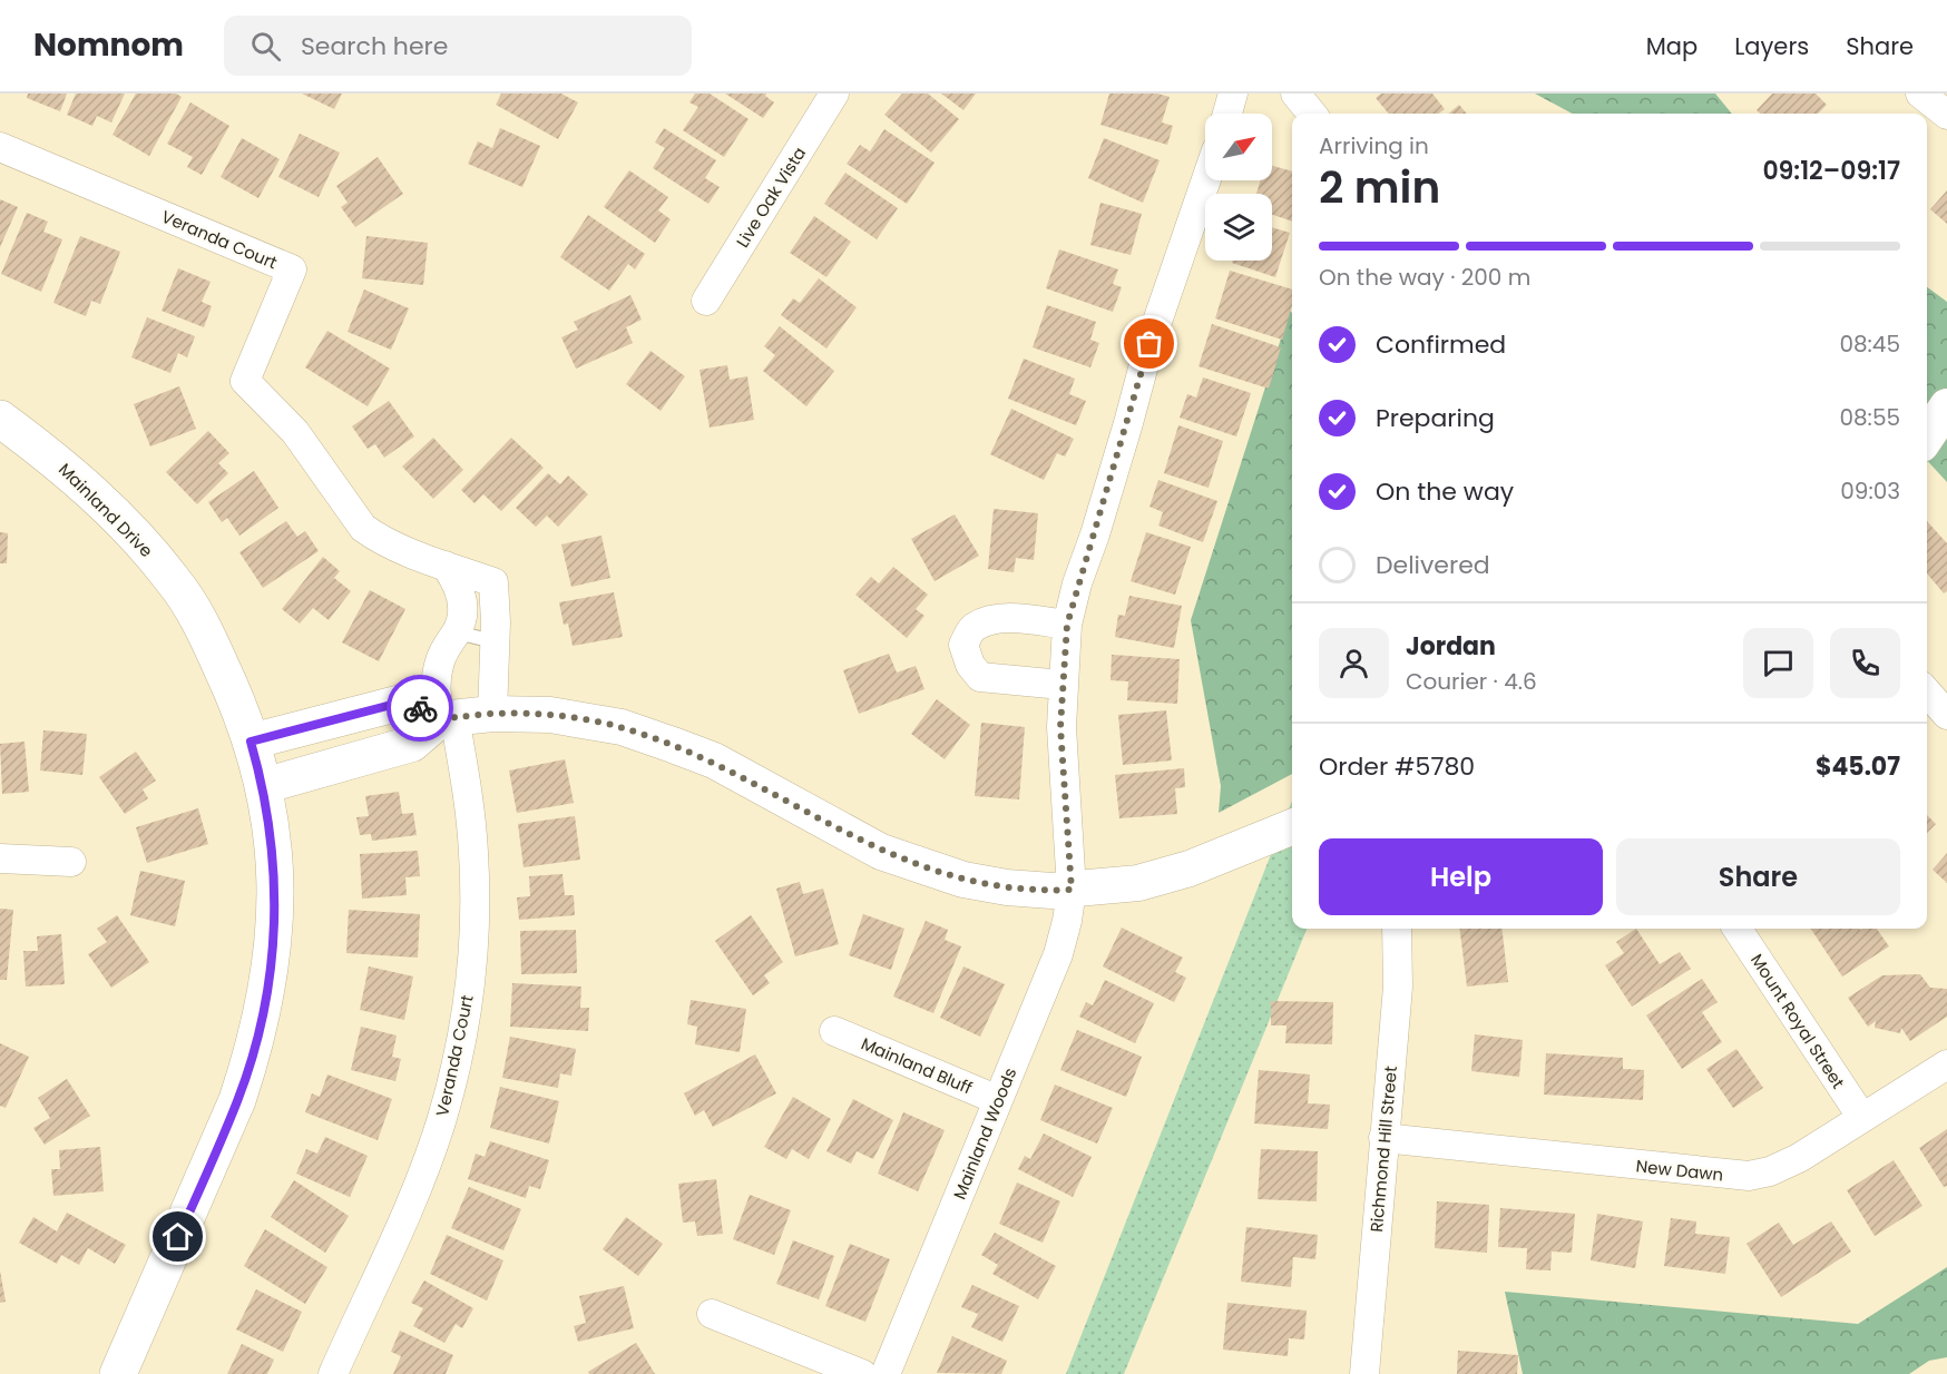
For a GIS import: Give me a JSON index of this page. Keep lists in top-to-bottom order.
{
  "streets": {
    "main road": ["Mainland Drive"],
    "street": [
      "Live Oak Vista",
      "Veranda Court",
      "Mount Royal Street",
      "Mainland Bluff",
      "Mainland Woods",
      "Richmond Hill Street",
      "New Dawn"
    ]
  },
  "crossings": [
    ["Mount Royal Street", "New Dawn"],
    ["Mainland Bluff", "Mainland Woods"],
    ["Richmond Hill Street", "New Dawn"]
  ],
  "north": "top right",
  "page": {
    "header": "Nomnom",
    "search": "Search here",
    "nav": ["Map", "Layers", "Share"],
    "heading": ["2 min", "Arriving in", "09:12–09:17"],
    "panel": [
      "Jordan",
      "Courier · 4.6",
      "Order #5780",
      "$45.07"
    ],
    "bar": "On the way · 200 m",
    "list": [
      ["Confirmed", "08:45"],
      ["Preparing", "08:55"],
      ["On the way", "09:03"],
      "Delivered"
    ],
    "buttons": ["Help", "Share"]
  }
}
